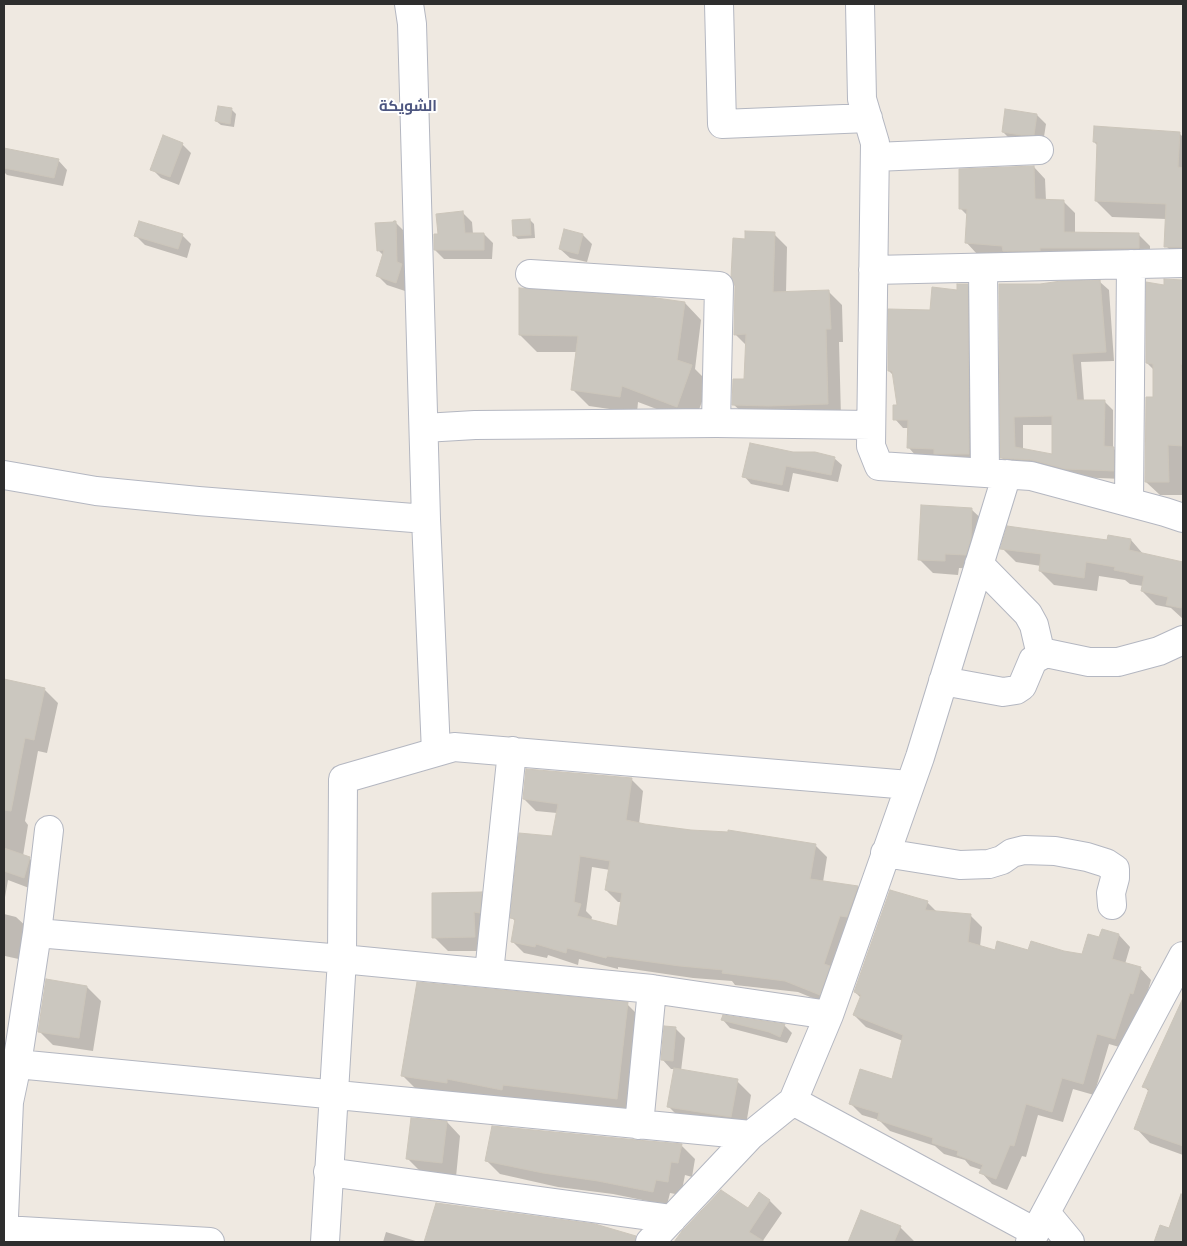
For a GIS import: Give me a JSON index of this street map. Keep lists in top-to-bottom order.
{
  "districts": ["الشويكة"]
}
